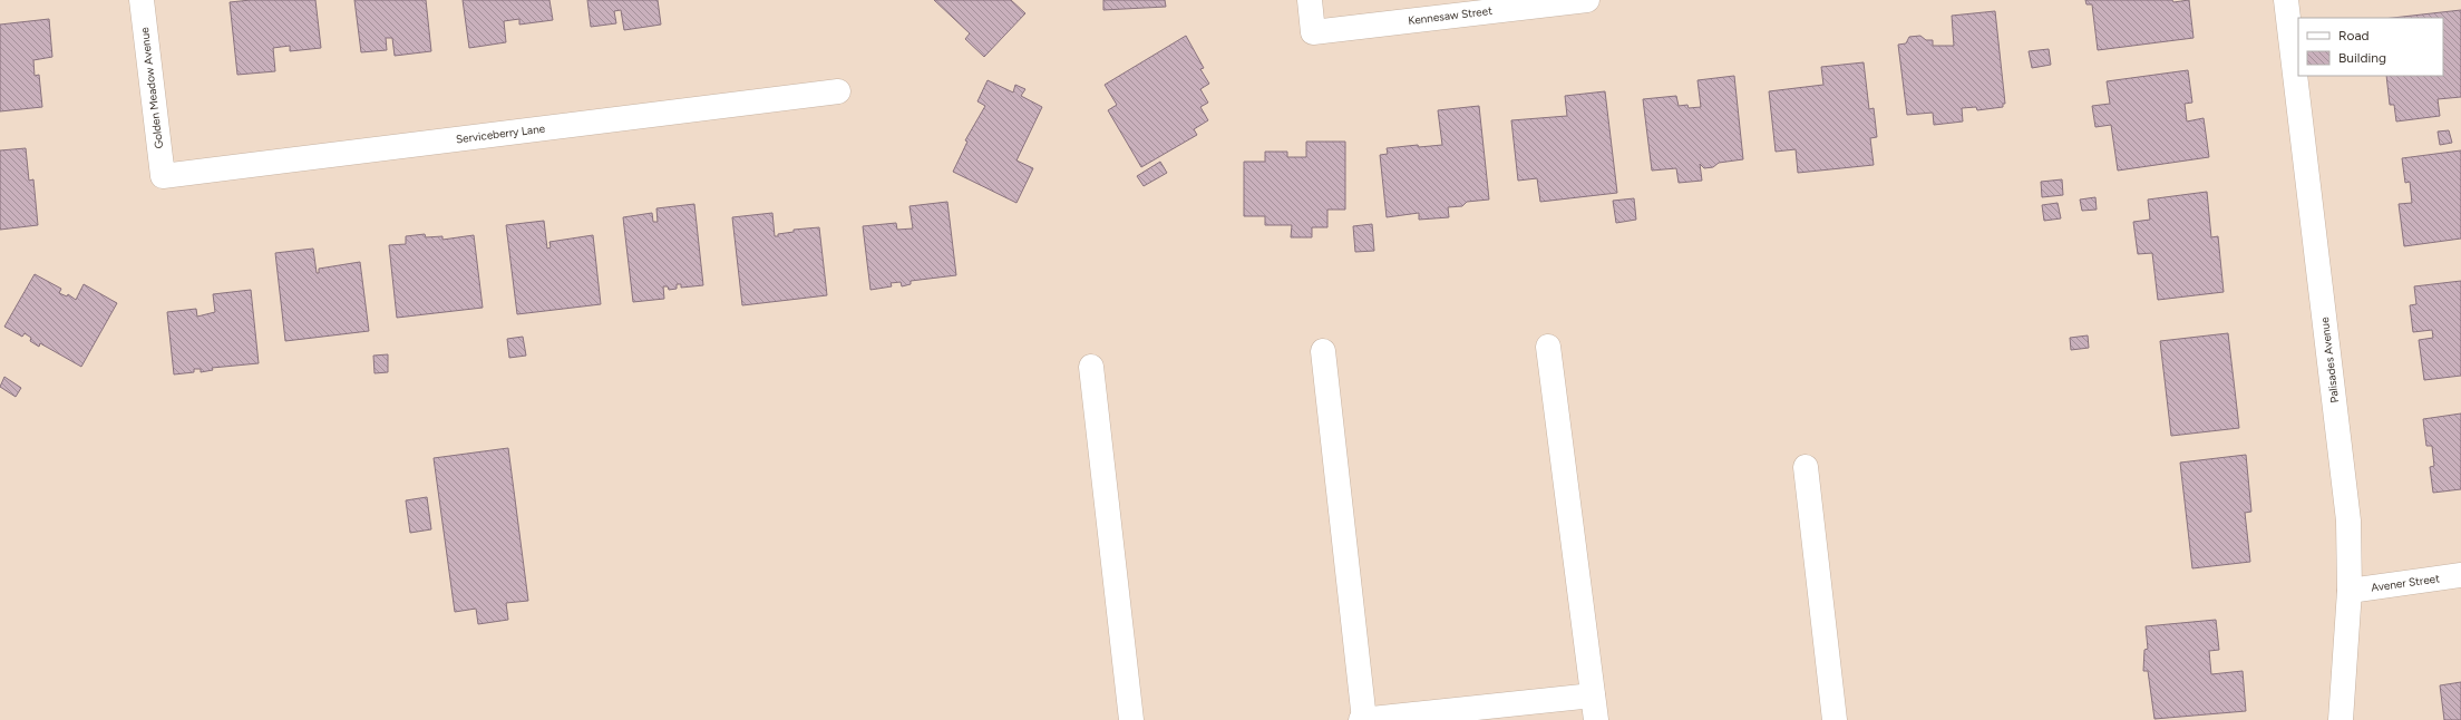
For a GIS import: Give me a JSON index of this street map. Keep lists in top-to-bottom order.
{
  "streets": {
    "street": [
      "Kennesaw Street",
      "Golden Meadow Avenue",
      "Serviceberry Lane",
      "Palisades Avenue",
      "Avener Street"
    ]
  },
  "crossings": [
    ["Golden Meadow Avenue", "Serviceberry Lane"],
    ["Palisades Avenue", "Avener Street"]
  ],
  "legend": ["Road", "Building"]
}
